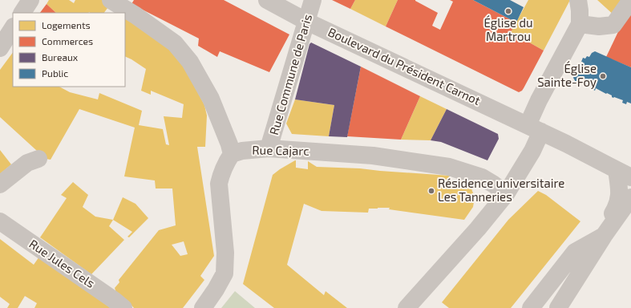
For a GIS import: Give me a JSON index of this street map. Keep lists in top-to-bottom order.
{
  "streets": {
    "street": [
      "Boulevard du Président Carnot",
      "Rue Commune de Paris",
      "Rue Cajarc",
      "Rue Jules Cels"
    ]
  },
  "crossings": [
    ["Boulevard du Président Carnot", "Rue Commune de Paris"],
    ["Rue Commune de Paris", "Rue Cajarc"]
  ],
  "places": ["Église du Martrou", "Église Sainte-Foy", "Résidence universitaire Les Tanneries"],
  "legend": [
    "Logements",
    "Commerces",
    "Bureaux",
    "Public"
  ]
}
